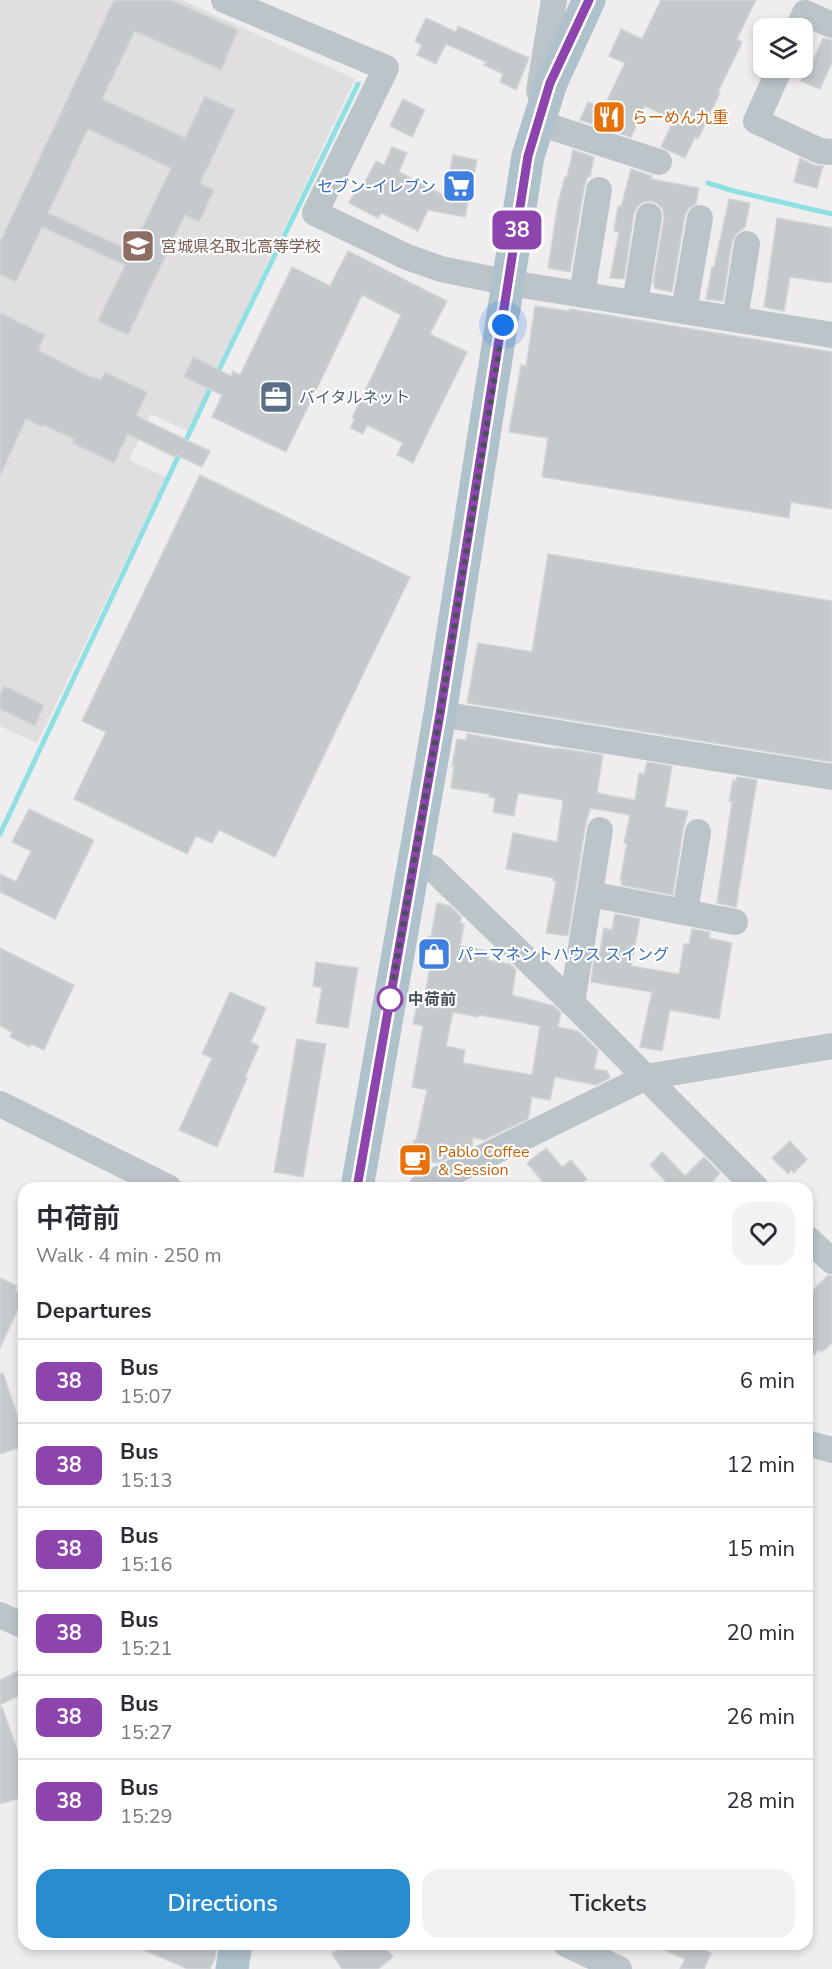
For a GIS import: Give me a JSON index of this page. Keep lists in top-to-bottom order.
{
  "places": {
    "restaurant": ["らーめん九重"],
    "supermarket": ["セブン-イレブン"],
    "school or university": ["宮城県名取北高等学校"],
    "office": ["バイタルネット"],
    "shop": ["パーマネントハウス スイング"],
    "other": ["中荷前"],
    "cafe": ["Pablo Coffee & Session"]
  },
  "lines": ["bus line 38"],
  "page": {
    "on_map": "38",
    "heading": [
      ["中荷前", "Walk · 4 min · 250 m"],
      "Departures"
    ],
    "list": [
      {
        "mark": "38",
        "name": "Bus",
        "note": "15:07",
        "value": "6 min"
      },
      {
        "mark": "38",
        "name": "Bus",
        "note": "15:13",
        "value": "12 min"
      },
      {
        "mark": "38",
        "name": "Bus",
        "note": "15:16",
        "value": "15 min"
      },
      {
        "mark": "38",
        "name": "Bus",
        "note": "15:21",
        "value": "20 min"
      },
      {
        "mark": "38",
        "name": "Bus",
        "note": "15:27",
        "value": "26 min"
      },
      {
        "mark": "38",
        "name": "Bus",
        "note": "15:29",
        "value": "28 min"
      }
    ],
    "buttons": ["Directions", "Tickets"]
  }
}
